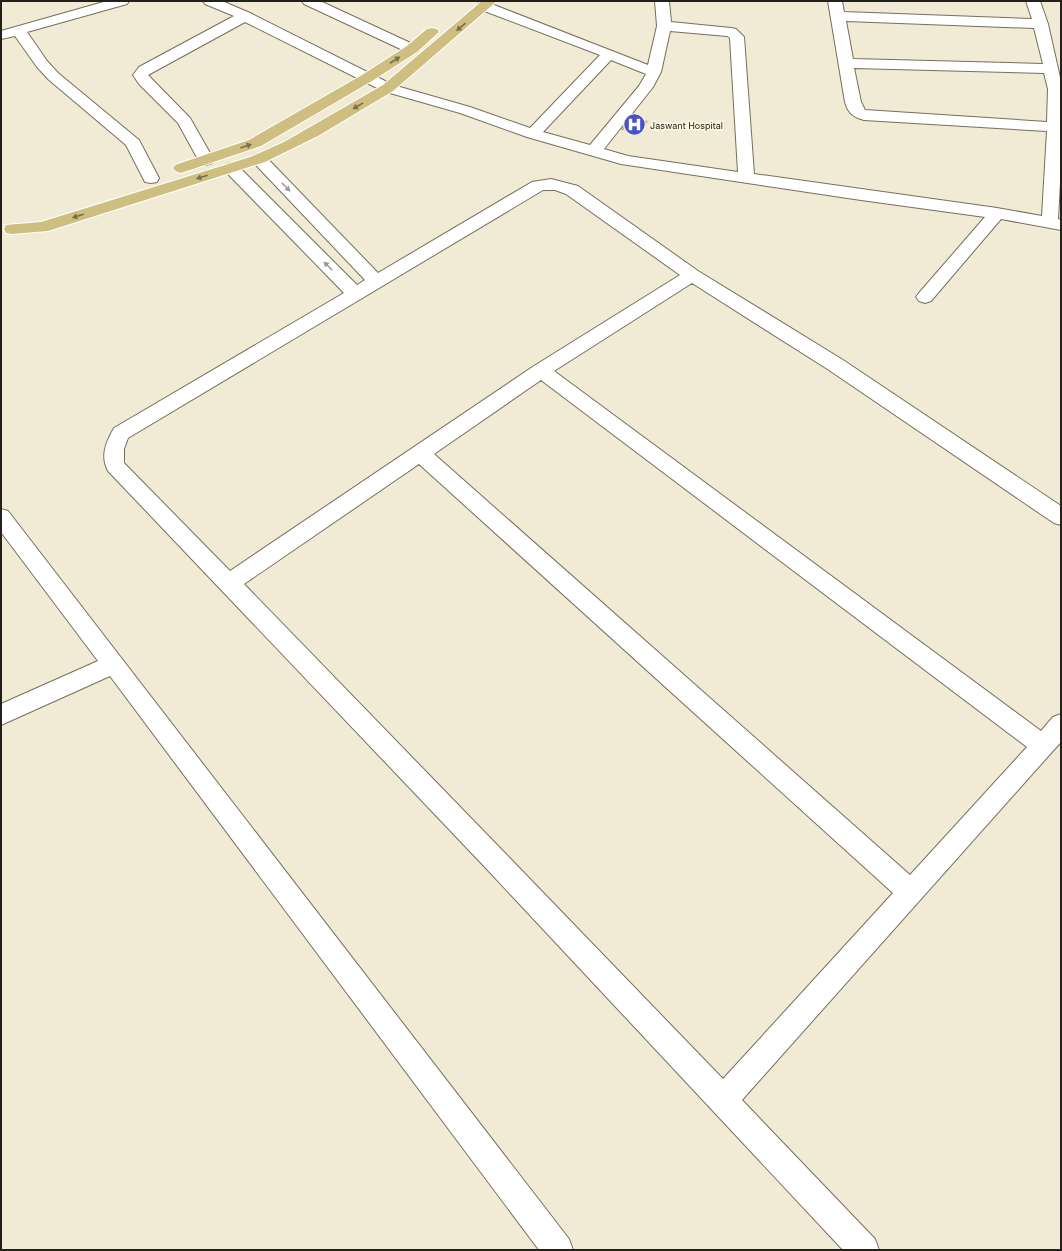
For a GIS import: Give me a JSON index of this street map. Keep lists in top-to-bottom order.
{
  "places": {
    "hospital": ["Jaswant Hospital"]
  }
}
